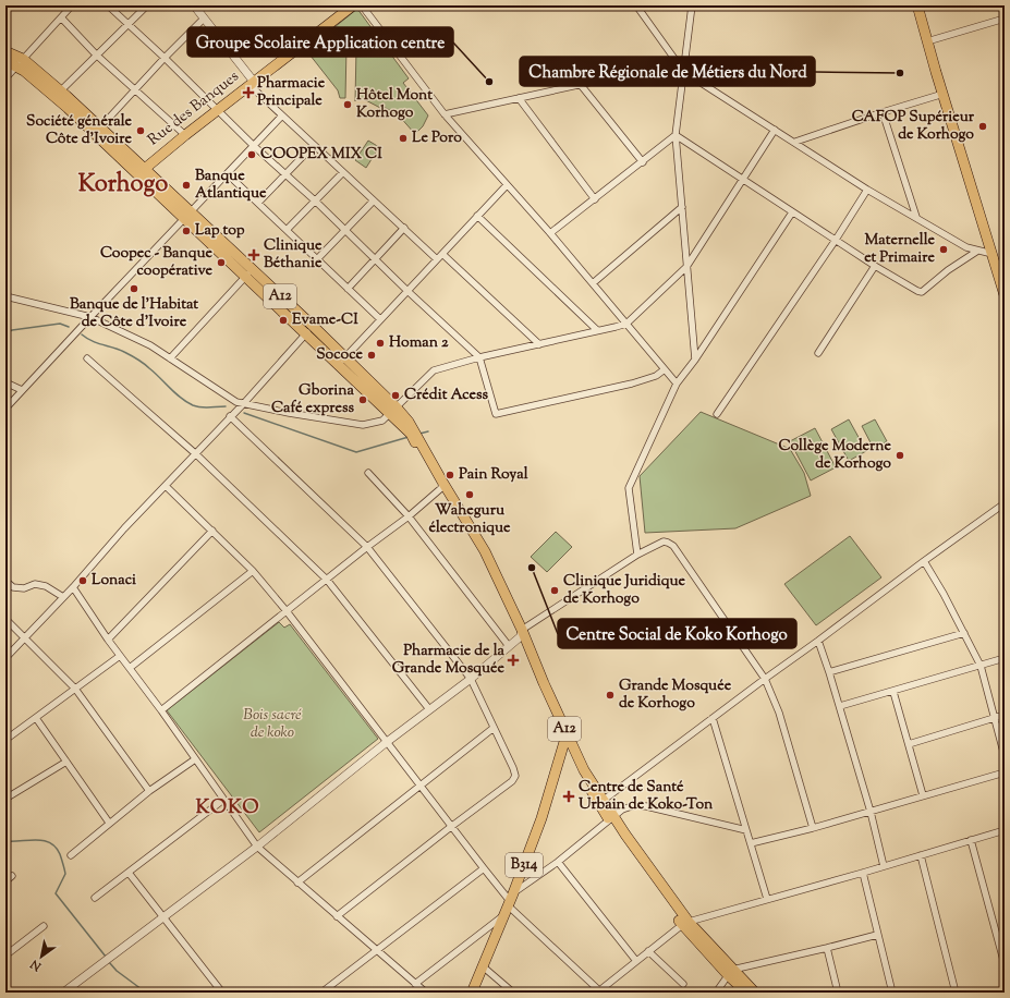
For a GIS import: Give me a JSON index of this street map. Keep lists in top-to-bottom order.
{
  "streets": {
    "main road": ["Rue des Banques", "A12", "B314"]
  },
  "crossings": [
    ["Rue des Banques", "A12"],
    ["A12", "B314"]
  ],
  "districts": ["Korhogo", "KOKO"],
  "parks": ["Bois sacré de koko"],
  "places": {
    "other": [
      "Chambre Régionale de Métiers du Nord",
      "Groupe Scolaire Application centre",
      "Hôtel Mont Korhogo",
      "CAFOP Supérieur de Korhogo",
      "Société générale Côte d’Ivoire",
      "Le Poro",
      "COOPEX MIX CI",
      "Banque Atlantique",
      "Lap top",
      "Maternelle et Primaire",
      "Coopec - Banque coopérative",
      "Banque de l'Habitat de Côte d'Ivoire",
      "Evame-CI",
      "Homan 2",
      "Sococe",
      "Crédit Acess",
      "Gborina Café express",
      "Collège Moderne de Korhogo",
      "Pain Royal",
      "Waheguru électronique",
      "Centre Social de Koko Korhogo",
      "Lonaci",
      "Clinique Juridique de Korhogo",
      "Grande Mosquée de Korhogo"
    ],
    "health": [
      "Pharmacie Principale",
      "Clinique Béthanie",
      "Pharmacie de la Grande Mosquée",
      "Centre de Santé Urbain de Koko-Ton"
    ]
  },
  "north": "bottom left"
}
